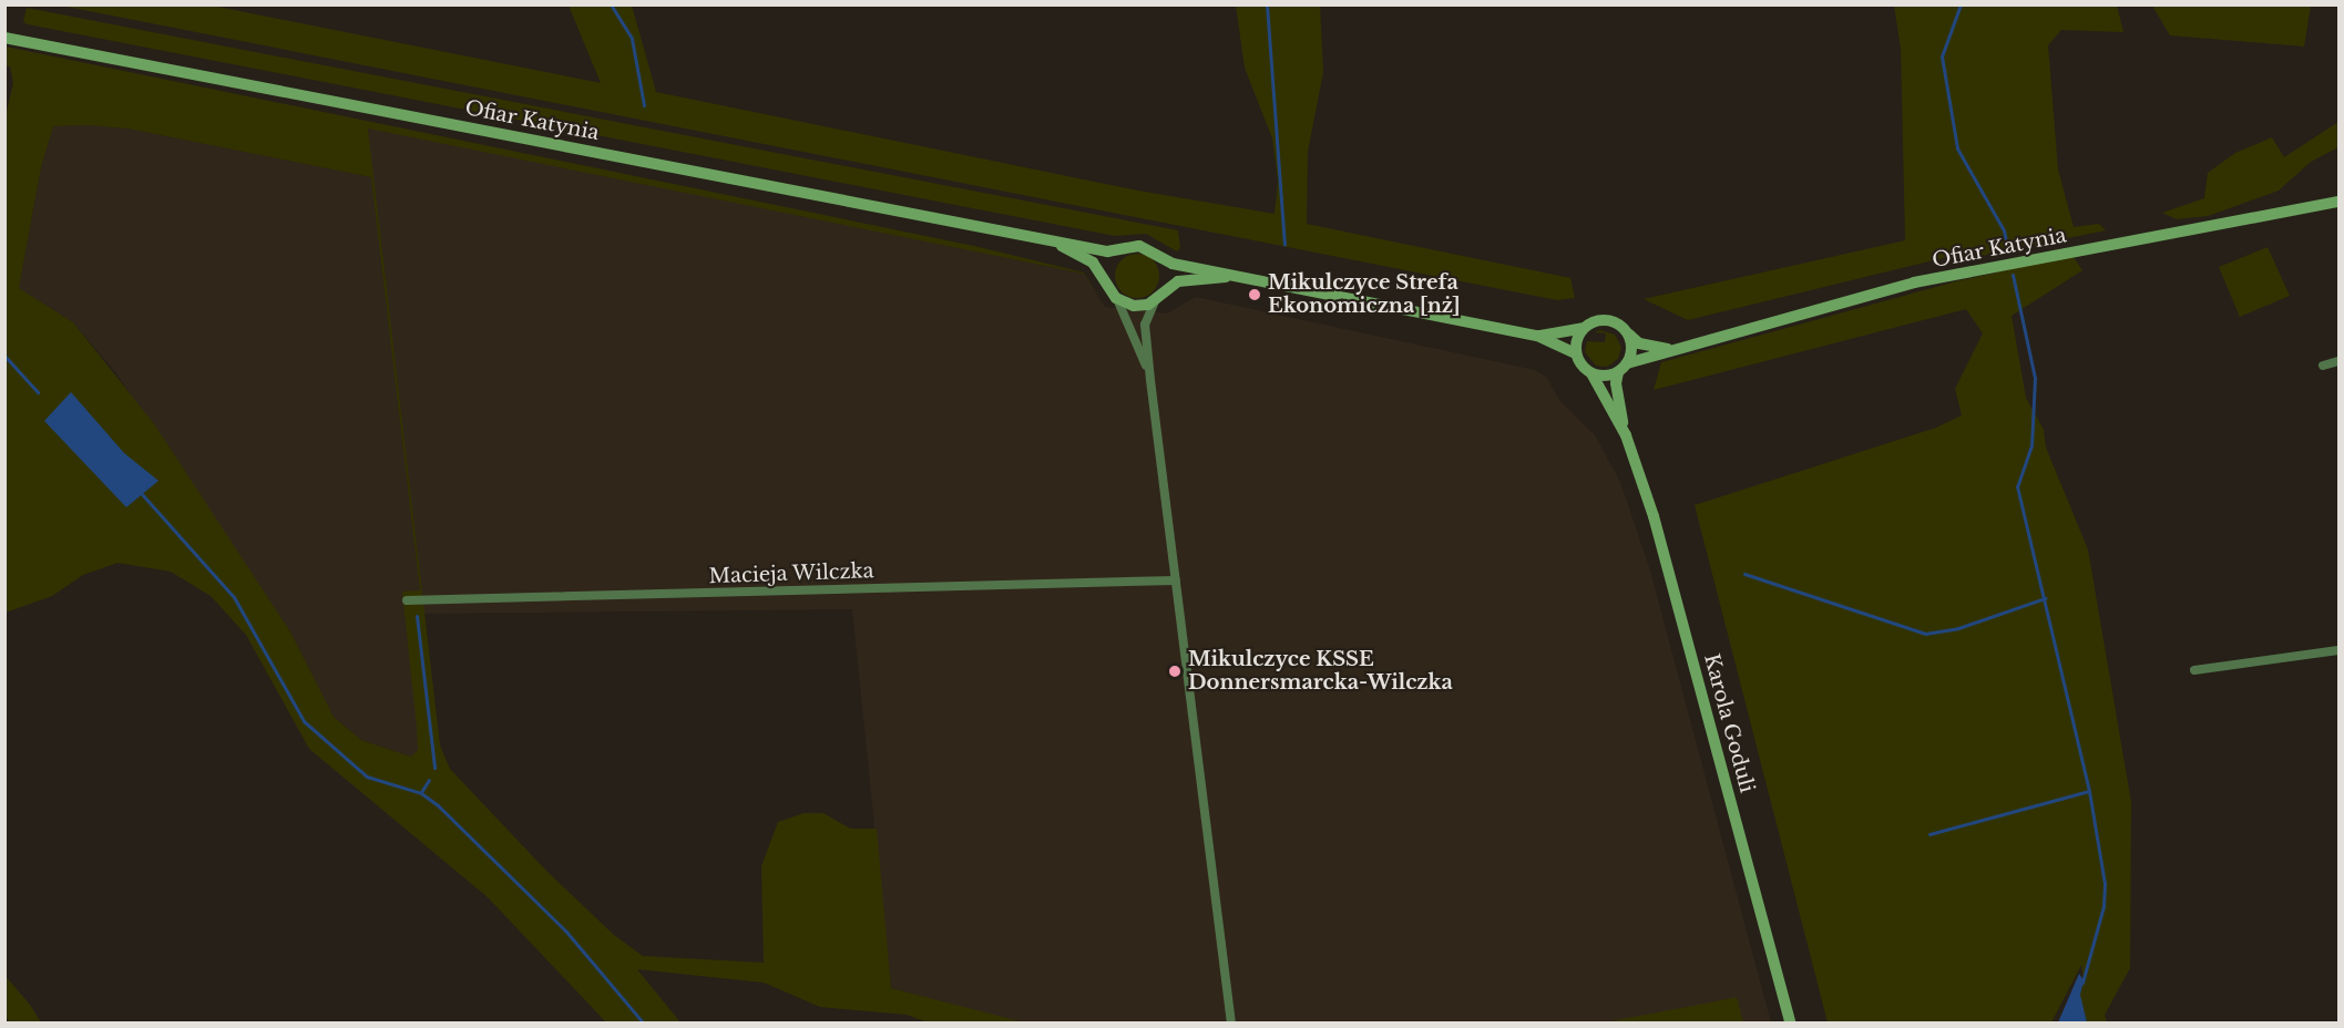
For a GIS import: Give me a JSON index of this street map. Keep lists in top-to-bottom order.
{
  "streets": {
    "street": ["Ofiar Katynia", "Macieja Wilczka", "Karola Goduli"]
  },
  "crossings": [
    ["Ofiar Katynia", "Karola Goduli"]
  ],
  "places": ["Mikulczyce Strefa Ekonomiczna [nż]", "Mikulczyce KSSE Donnersmarcka-Wilczka"]
}
